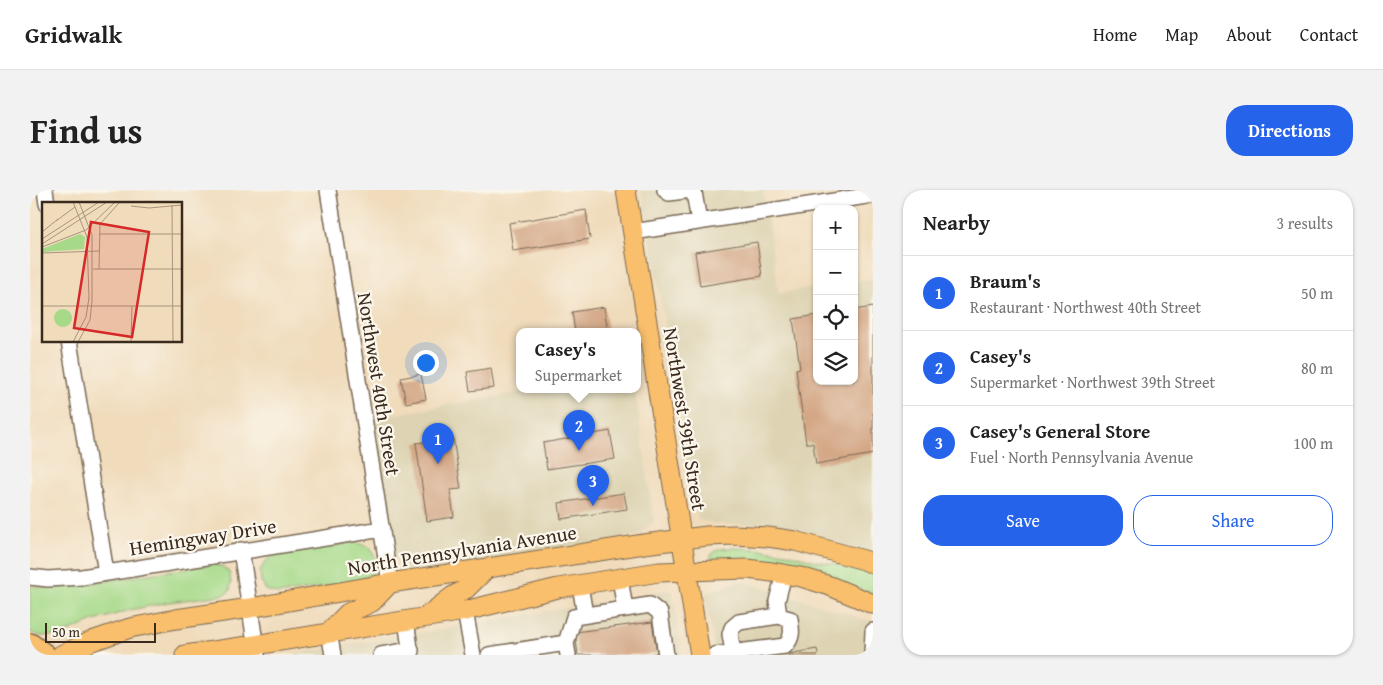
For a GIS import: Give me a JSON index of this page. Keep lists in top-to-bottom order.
{
  "streets": {
    "main road": ["Northwest 39th Street", "North Pennsylvania Avenue"],
    "street": ["Northwest 40th Street", "Hemingway Drive"]
  },
  "crossings": [
    ["Northwest 40th Street", "Hemingway Drive"],
    ["Northwest 40th Street", "North Pennsylvania Avenue"],
    ["Northwest 39th Street", "North Pennsylvania Avenue"]
  ],
  "scale_bar": "50 m",
  "page": {
    "header": "Gridwalk",
    "nav": [
      "Home",
      "Map",
      "About",
      "Contact"
    ],
    "title": "Find us",
    "buttons": [
      "Directions",
      ["Save", "Share"]
    ],
    "heading": ["Nearby", "3 results"],
    "map_buttons": ["+", "−"],
    "list": [
      {
        "mark": "1",
        "name": "Braum's",
        "note": "Restaurant · Northwest 40th Street",
        "value": "50 m"
      },
      {
        "mark": "2",
        "name": "Casey's",
        "note": "Supermarket · Northwest 39th Street",
        "value": "80 m"
      },
      {
        "mark": "3",
        "name": "Casey's General Store",
        "note": "Fuel · North Pennsylvania Avenue",
        "value": "100 m"
      }
    ],
    "popup": ["Casey's", "Supermarket"],
    "pins": ["2", "1", "3"],
    "scale": "50 m"
  }
}
